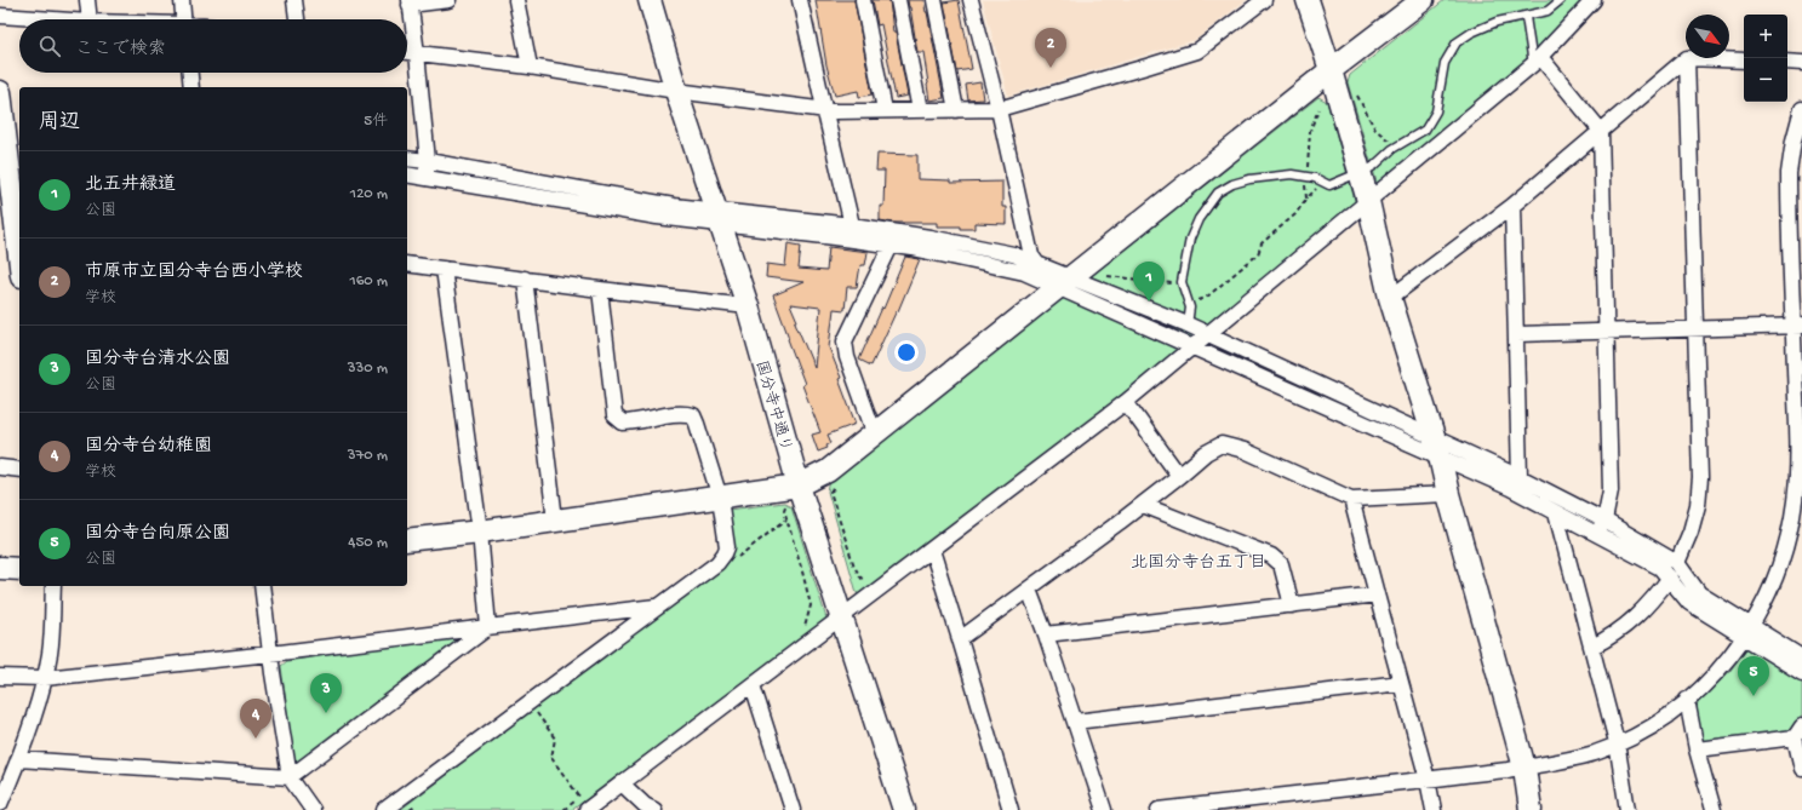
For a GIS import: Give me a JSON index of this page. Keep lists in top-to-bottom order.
{
  "streets": {
    "street": ["国分寺中通り"]
  },
  "districts": ["北国分寺台五丁目"],
  "north": "bottom right",
  "page": {
    "map_buttons": ["+", "−"],
    "search": "ここで検索",
    "pins": [
      "2",
      "1",
      "5",
      "3",
      "4"
    ],
    "heading": ["周辺", "5件"],
    "list": [
      {
        "mark": "1",
        "name": "北五井緑道",
        "note": "公園",
        "value": "120 m"
      },
      {
        "mark": "2",
        "name": "市原市立国分寺台西小学校",
        "note": "学校",
        "value": "160 m"
      },
      {
        "mark": "3",
        "name": "国分寺台清水公園",
        "note": "公園",
        "value": "330 m"
      },
      {
        "mark": "4",
        "name": "国分寺台幼稚園",
        "note": "学校",
        "value": "370 m"
      },
      {
        "mark": "5",
        "name": "国分寺台向原公園",
        "note": "公園",
        "value": "450 m"
      }
    ]
  }
}
